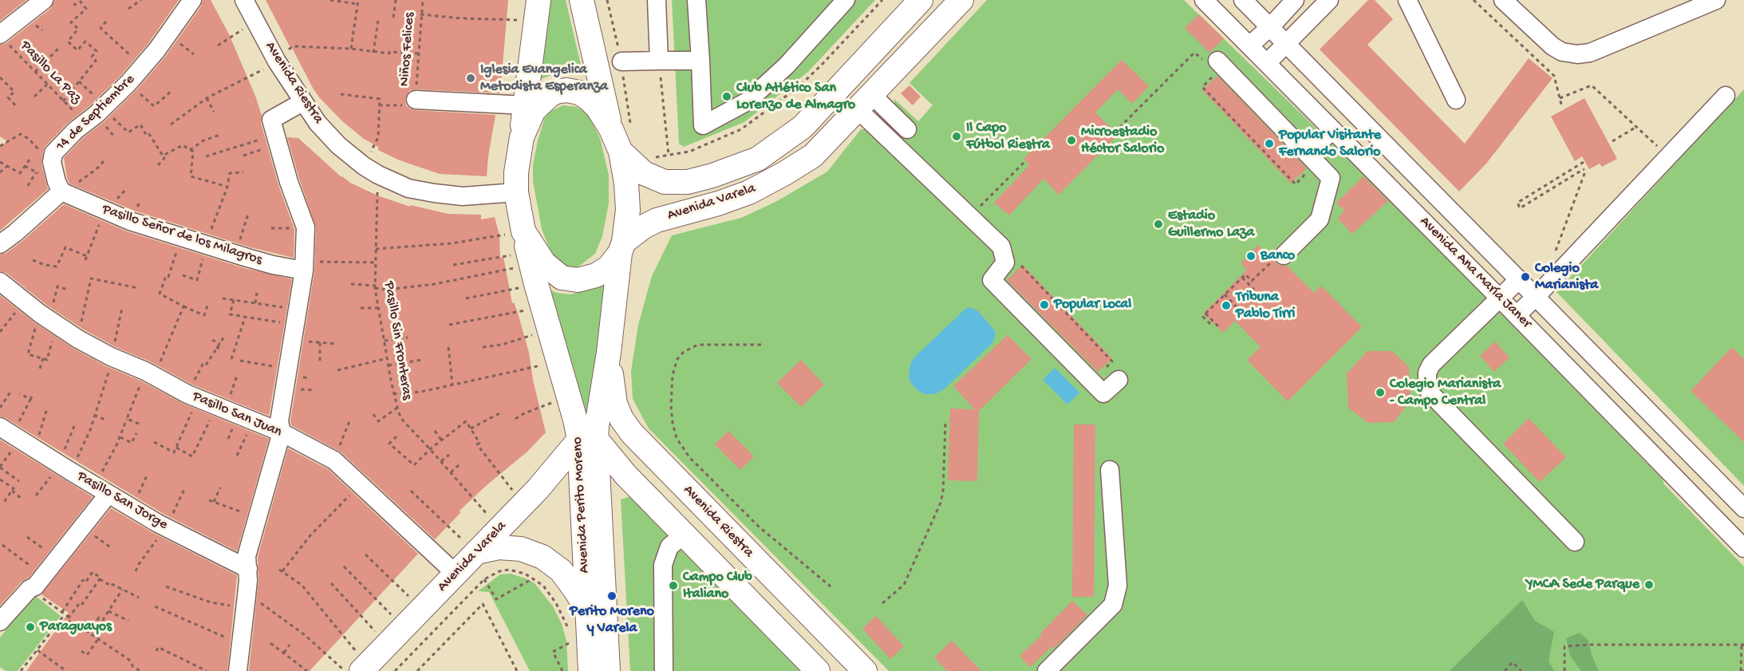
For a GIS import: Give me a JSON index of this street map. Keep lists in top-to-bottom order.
{
  "streets": {
    "main road": ["Avenida Riestra", "Avenida Varela", "Avenida Perito Moreno"],
    "street": [
      "14 de Septiembre",
      "Pasillo Señor de los Milagros",
      "Avenida Ana María Janer",
      "Pasillo San Juan",
      "Pasillo San Jorge"
    ],
    "path": ["Niños Felices", "Pasillo La Paz", "Pasillo Sin Fronteras"]
  },
  "crossings": [
    ["Pasillo La Paz", "14 de Septiembre"],
    ["Avenida Riestra", "Pasillo Sin Fronteras"],
    ["Avenida Riestra", "Avenida Perito Moreno"],
    ["14 de Septiembre", "Pasillo Señor de los Milagros"],
    ["Avenida Varela", "Pasillo Sin Fronteras"],
    ["Avenida Varela", "Pasillo San Juan"],
    ["Avenida Varela", "Avenida Perito Moreno"]
  ],
  "places": [
    "Iglesia Evangelica Metodista Esperanza",
    "Club Atlético San Lorenzo de Almagro",
    "Il Capo Fútbol Riestra",
    "Microestadio Héctor Salorio",
    "Popular Visitante Fernando Salorio",
    "Estadio Guillermo Laza",
    "Banco",
    "Colegio Marianista",
    "Popular Local",
    "Tribuna Pablo Tirri",
    "Colegio Marianista - Campo Central",
    "YMCA Sede Parque",
    "Campo Club Italiano",
    "Perito Moreno y Varela",
    "Paraguayos"
  ]
}
